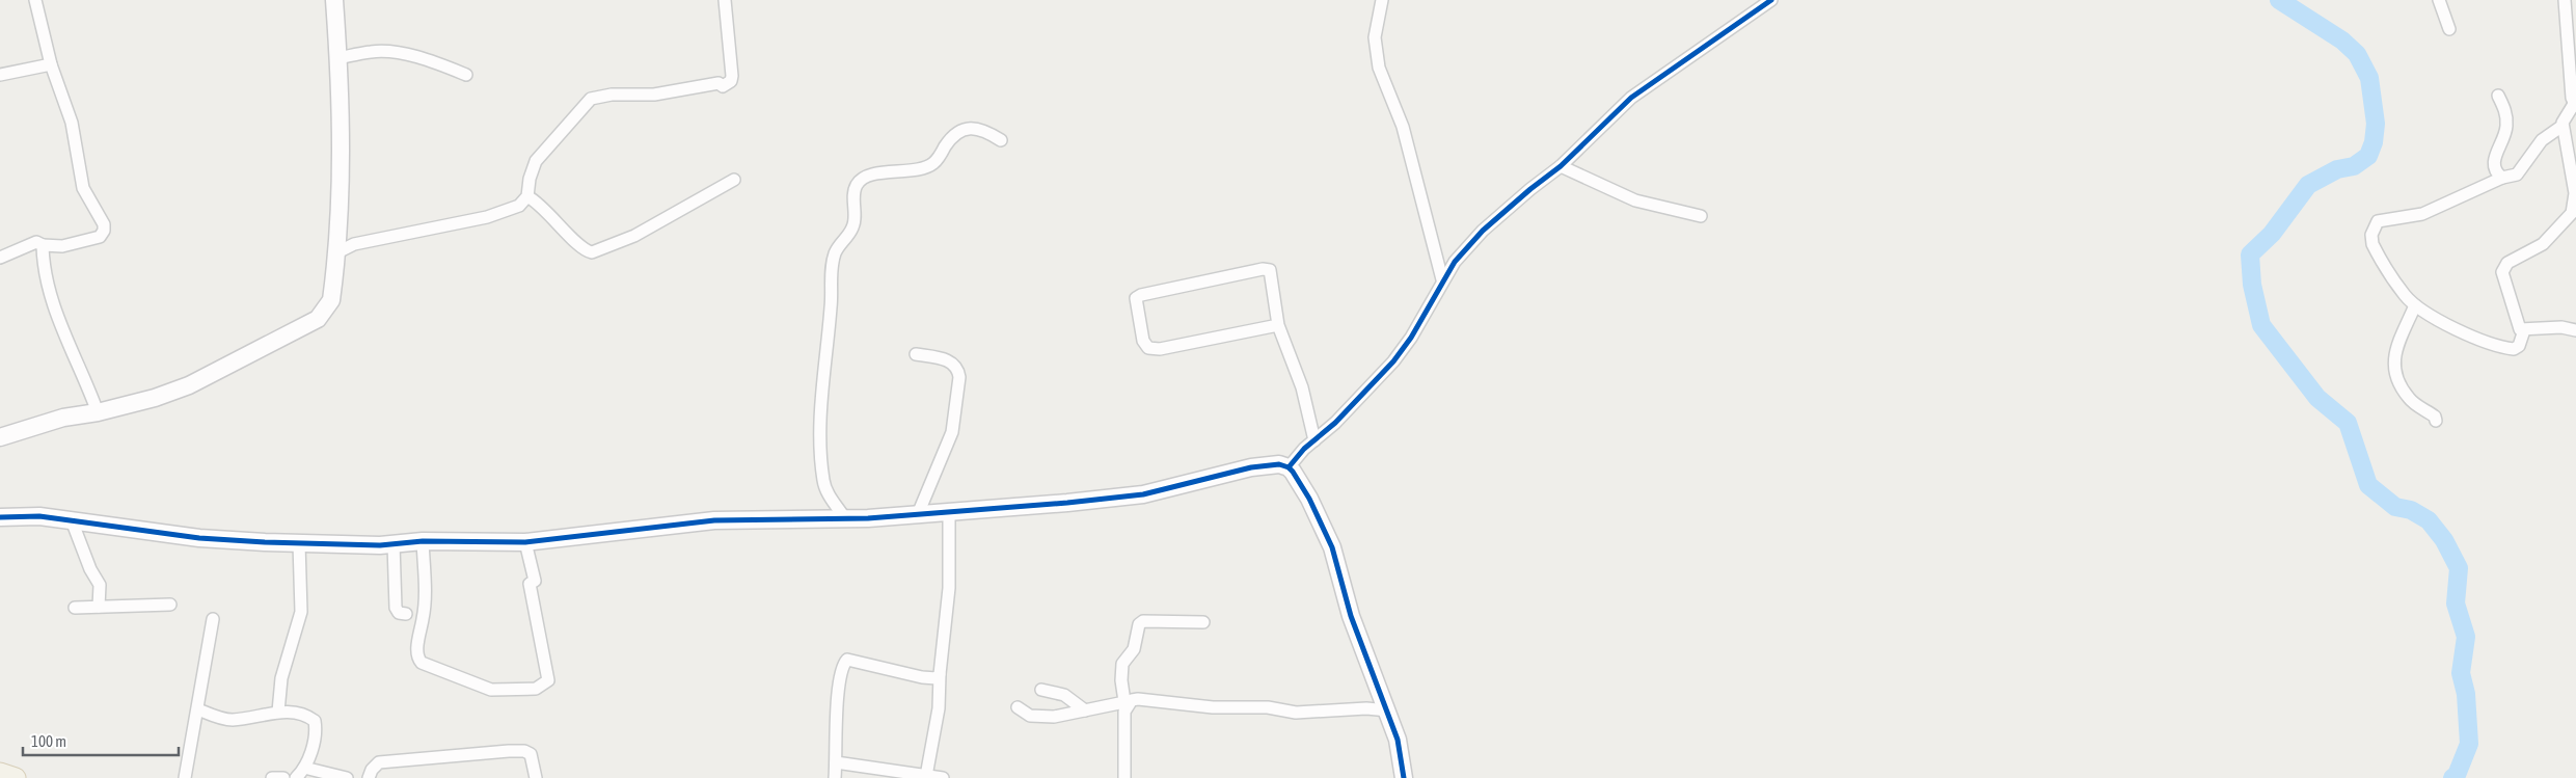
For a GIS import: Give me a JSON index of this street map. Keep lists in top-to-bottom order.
{
  "scale_bar": "100 m"
}
